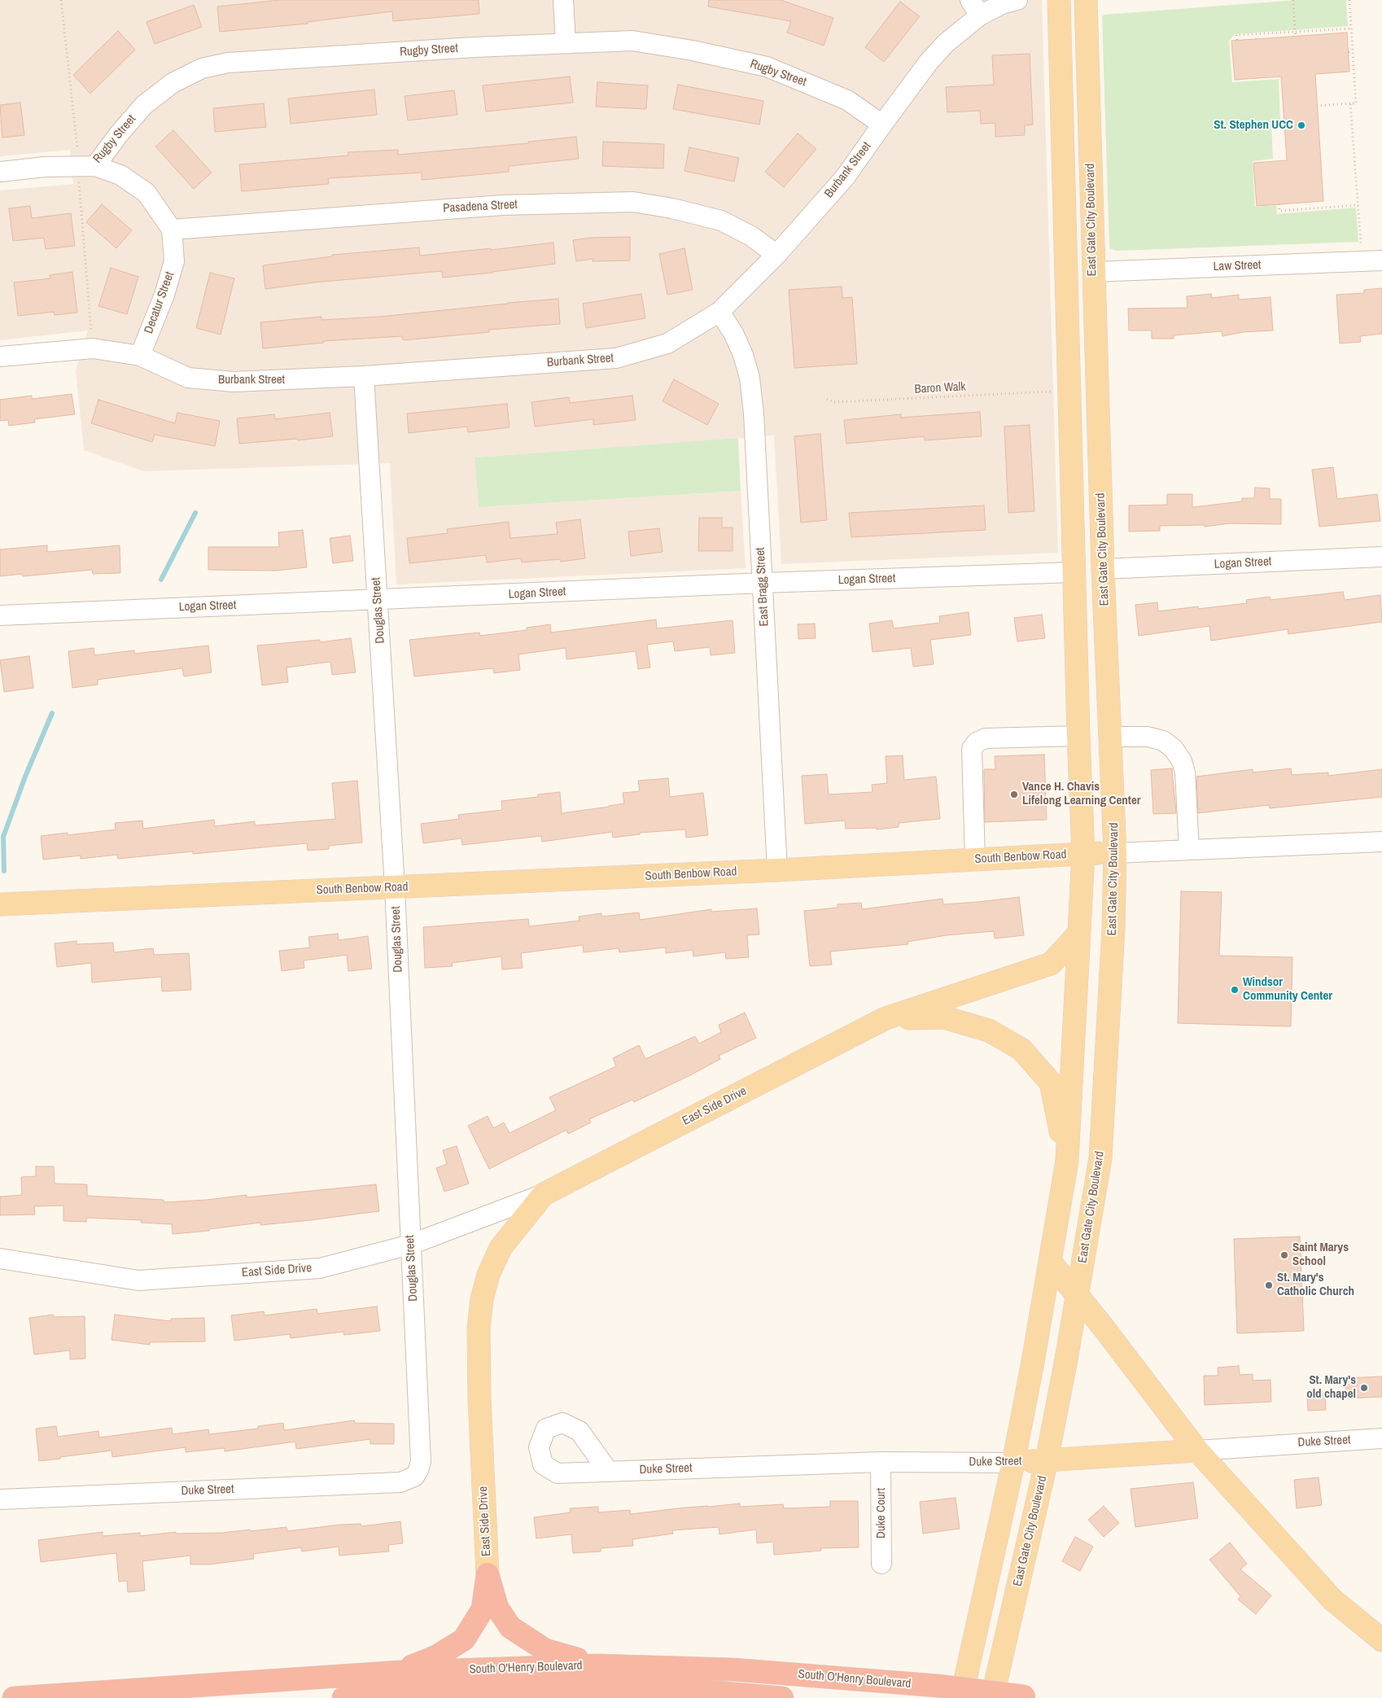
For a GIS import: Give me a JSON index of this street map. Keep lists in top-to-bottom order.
{
  "streets": {
    "highway": ["South O'Henry Boulevard"],
    "main road": [
      "East Gate City Boulevard",
      "South Benbow Road",
      "East Side Drive",
      "Duke Street"
    ],
    "street": [
      "Rugby Street",
      "Burbank Street",
      "Pasadena Street",
      "Law Street",
      "Decatur Street",
      "Logan Street",
      "East Bragg Street",
      "Douglas Street",
      "Duke Court"
    ],
    "path": ["Baron Walk"]
  },
  "crossings": [
    ["Rugby Street", "Burbank Street"],
    ["Burbank Street", "Pasadena Street"],
    ["Burbank Street", "Decatur Street"],
    ["Burbank Street", "East Bragg Street"],
    ["Burbank Street", "Douglas Street"],
    ["Pasadena Street", "Decatur Street"],
    ["East Gate City Boulevard", "Law Street"],
    ["East Gate City Boulevard", "Logan Street"],
    ["East Gate City Boulevard", "South Benbow Road"],
    ["East Gate City Boulevard", "Duke Street"],
    ["Logan Street", "East Bragg Street"],
    ["Logan Street", "Douglas Street"],
    ["East Bragg Street", "South Benbow Road"],
    ["Douglas Street", "South Benbow Road"],
    ["Douglas Street", "East Side Drive"],
    ["Douglas Street", "Duke Street"],
    ["Duke Street", "Duke Court"]
  ],
  "places": [
    "St. Stephen UCC",
    "Vance H. Chavis Lifelong Learning Center",
    "Windsor Community Center",
    "Saint Marys School",
    "St. Mary's Catholic Church",
    "St. Mary's old chapel"
  ]
}
